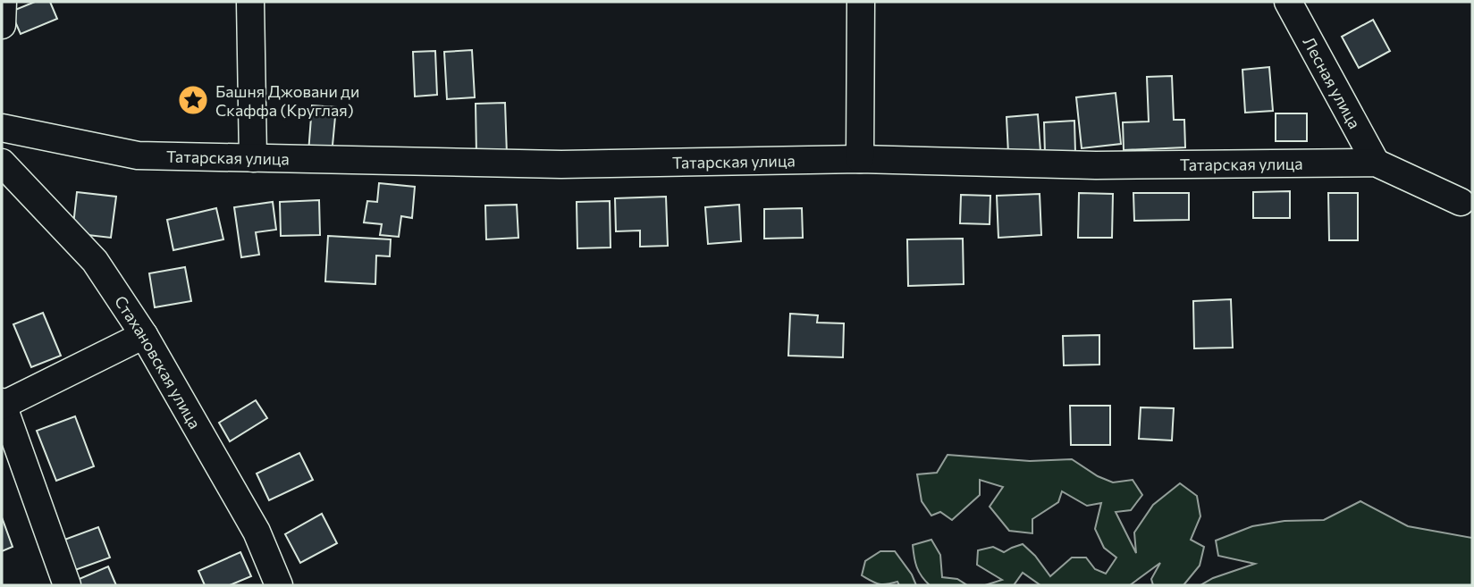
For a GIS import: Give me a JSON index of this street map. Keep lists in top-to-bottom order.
{
  "streets": {
    "street": ["Лесная улица", "Татарская улица", "Стахановская улица"]
  },
  "crossings": [
    ["Лесная улица", "Татарская улица"]
  ],
  "places": {
    "place": ["Башня Джовани ди Скаффа (Круглая)"]
  }
}
